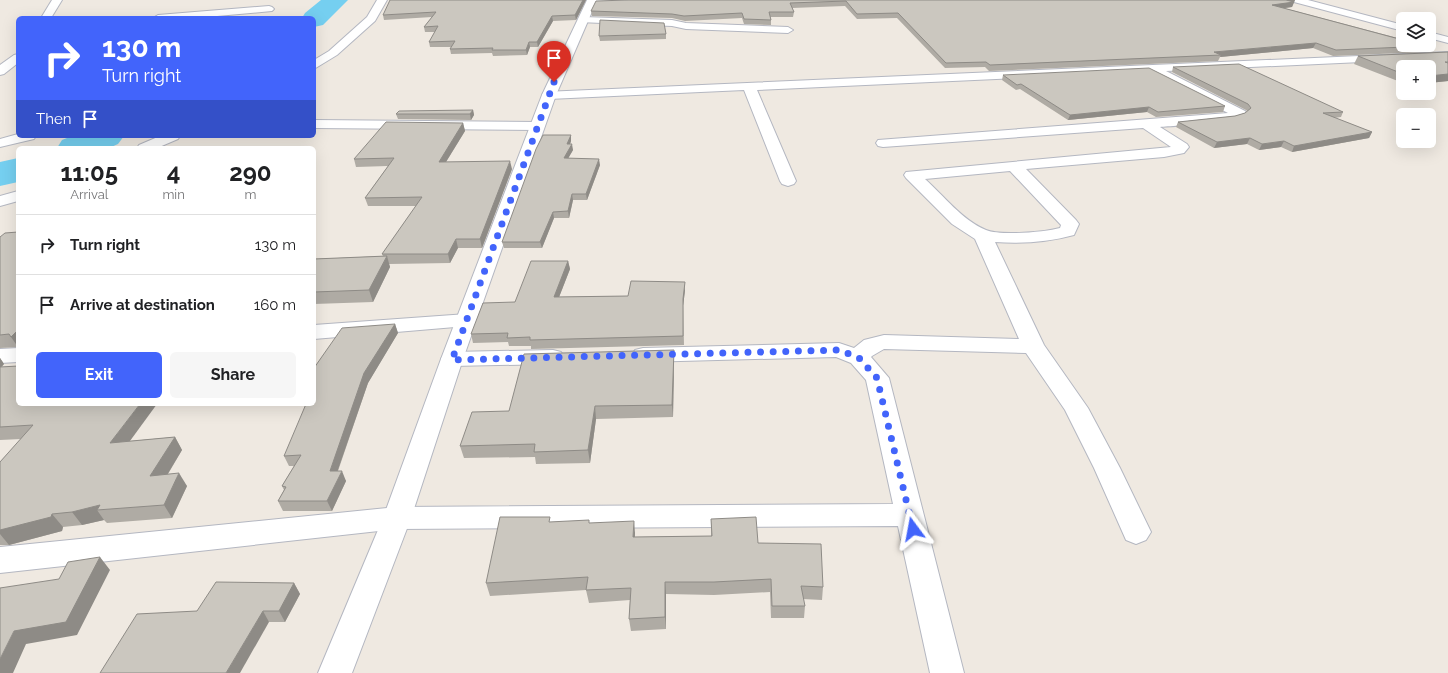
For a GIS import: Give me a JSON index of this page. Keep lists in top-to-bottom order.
{
  "page": {
    "map_buttons": ["+", "−"],
    "turn": ["130 m", "Turn right"],
    "then": "Then",
    "eta": [
      "11:05",
      "Arrival",
      "4",
      "min",
      "290",
      "m"
    ],
    "list": [
      {
        "name": "Turn right",
        "value": "130 m"
      },
      {
        "name": "Arrive at destination",
        "value": "160 m"
      }
    ],
    "buttons": ["Exit", "Share"]
  }
}
